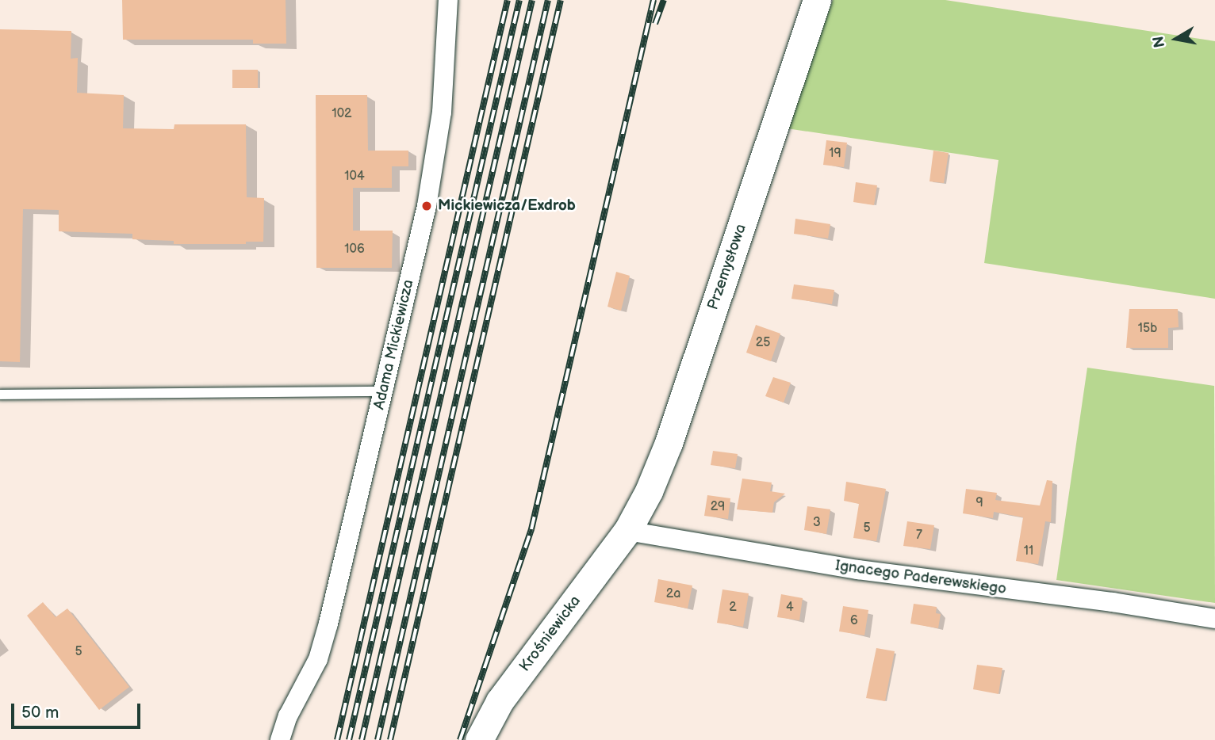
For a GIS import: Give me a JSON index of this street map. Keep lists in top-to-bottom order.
{
  "streets": {
    "street": [
      "Przemysłowa",
      "Adama Mickiewicza",
      "Ignacego Paderewskiego",
      "Krośniewicka"
    ]
  },
  "crossings": [
    ["Przemysłowa", "Ignacego Paderewskiego"],
    ["Przemysłowa", "Krośniewicka"],
    ["Ignacego Paderewskiego", "Krośniewicka"]
  ],
  "places": ["Mickiewicza/Exdrob"],
  "house_numbers": [
    "102",
    "19",
    "104",
    "106",
    "15b",
    "25",
    "9",
    "29",
    "3",
    "5",
    "7",
    "11",
    "2a",
    "2",
    "4",
    "6",
    "5"
  ],
  "scale_bar": "50 m",
  "north": "left"
}
